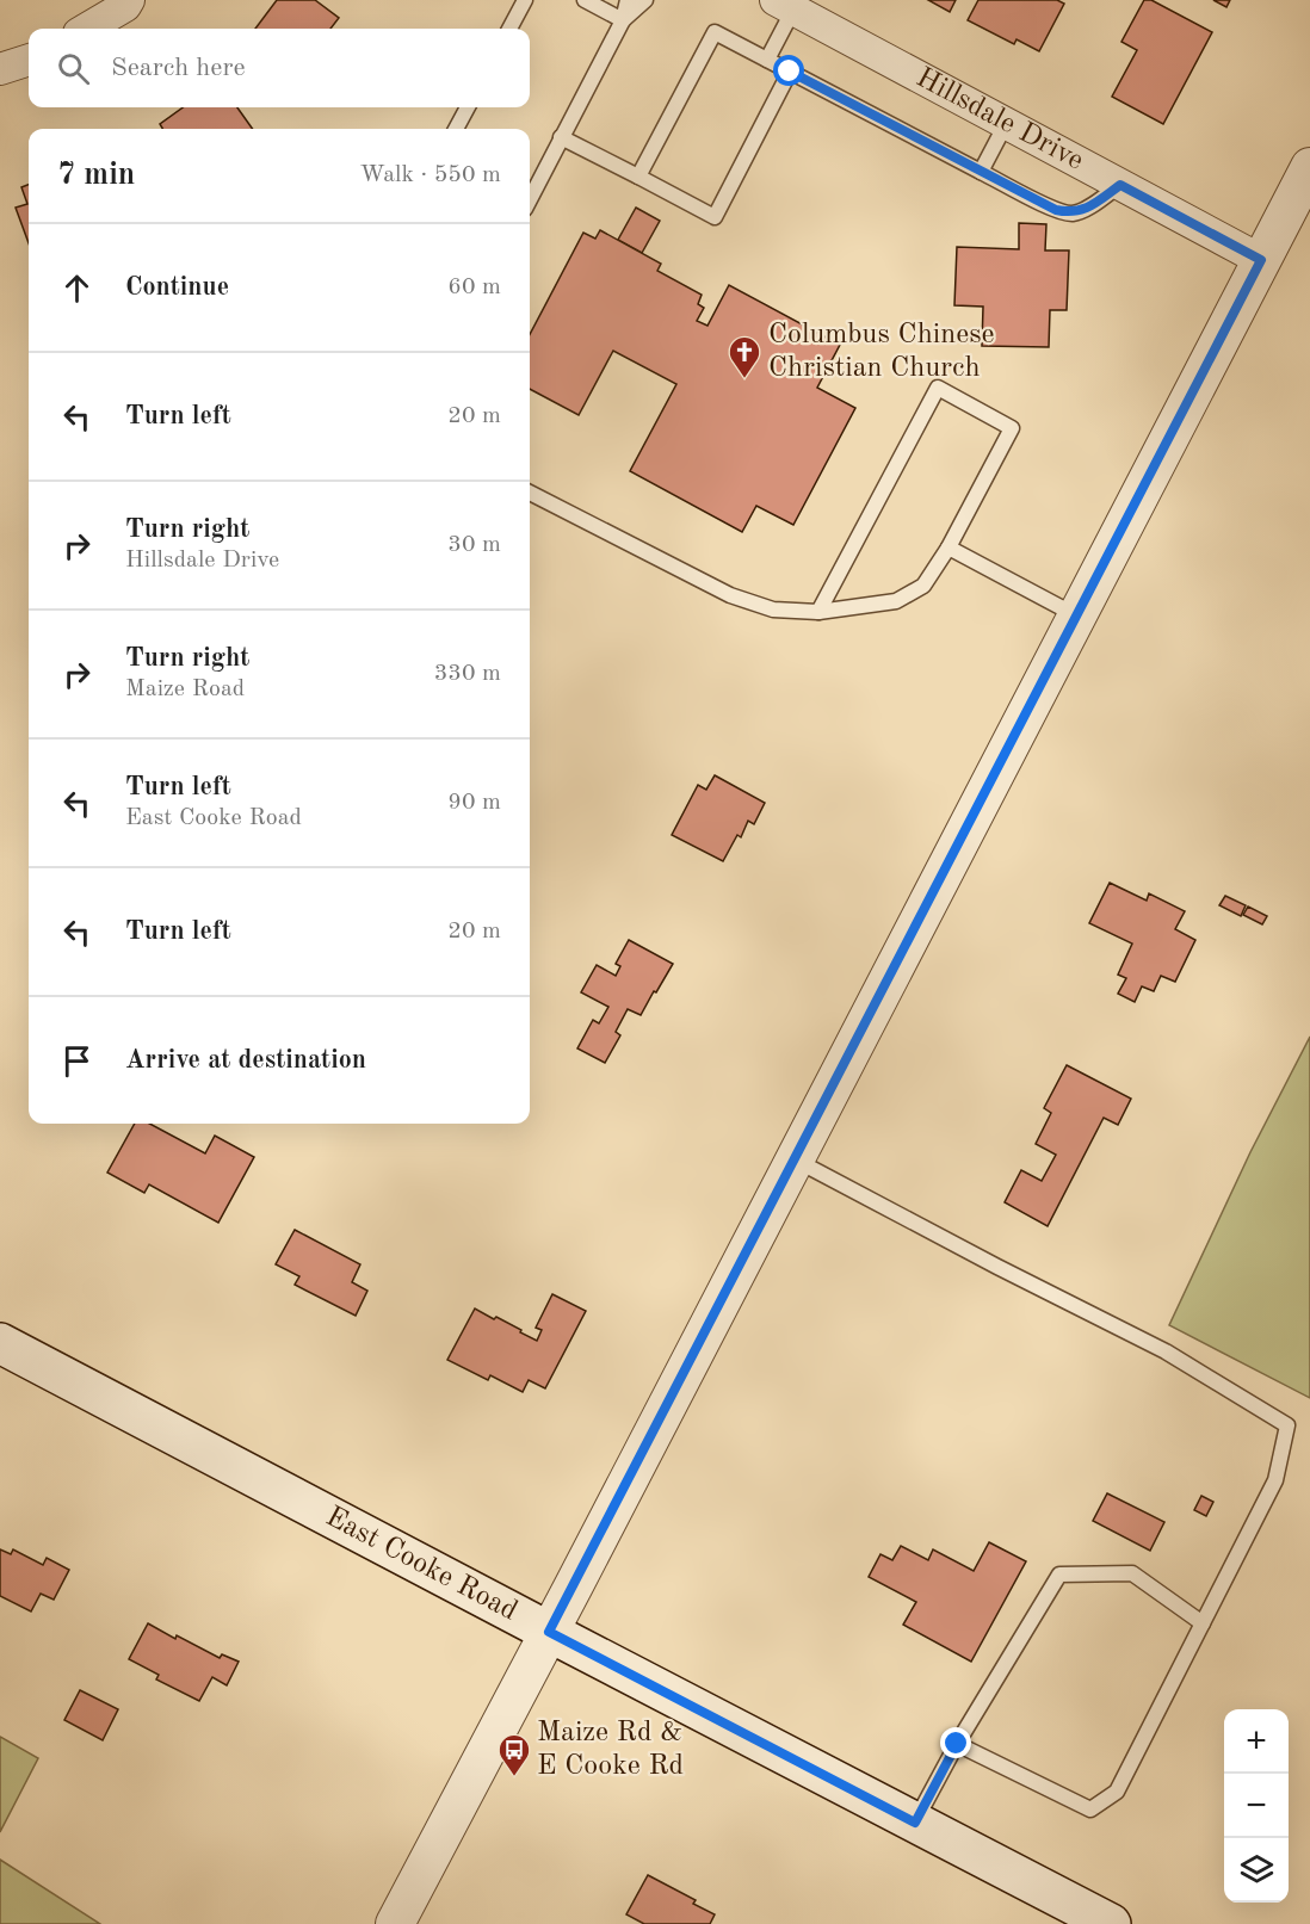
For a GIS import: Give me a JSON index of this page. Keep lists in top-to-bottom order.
{
  "streets": {
    "main road": ["East Cooke Road"],
    "street": ["Hillsdale Drive"]
  },
  "places": {
    "church": ["Columbus Chinese Christian Church"],
    "bus stop": ["Maize Rd & E Cooke Rd"]
  },
  "page": {
    "search": "Search here",
    "heading": ["7 min", "Walk · 550 m"],
    "list": [
      ["Continue", "60 m"],
      ["Turn left", "20 m"],
      ["Turn right", "Hillsdale Drive", "30 m"],
      ["Turn right", "Maize Road", "330 m"],
      ["Turn left", "East Cooke Road", "90 m"],
      ["Turn left", "20 m"],
      "Arrive at destination"
    ],
    "map_buttons": ["+", "−"]
  }
}
